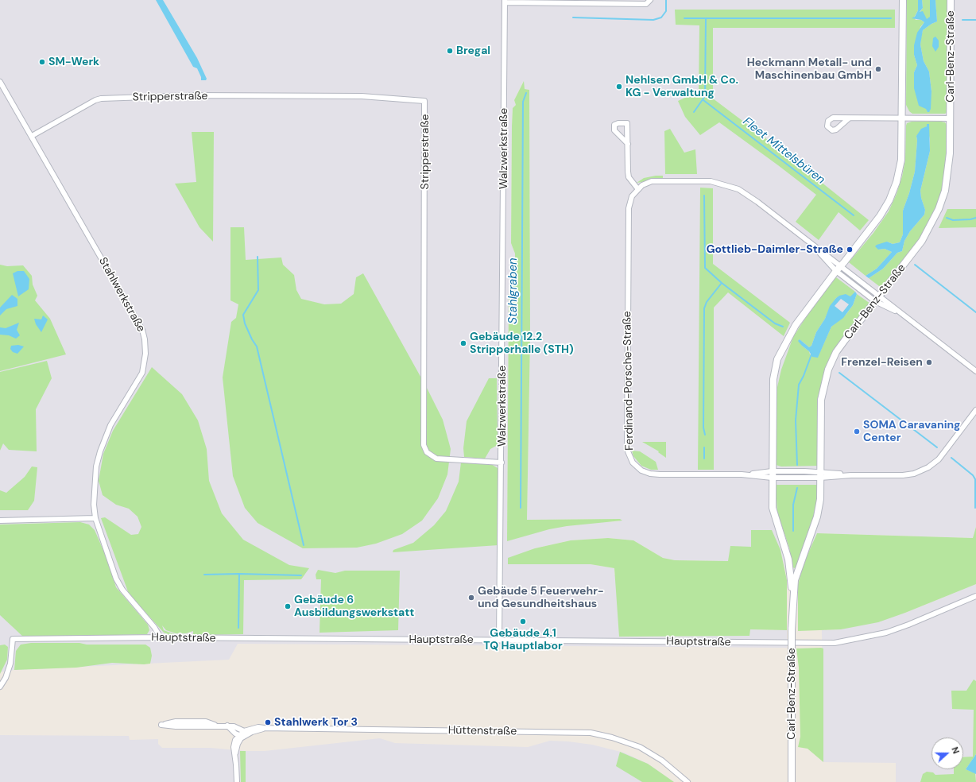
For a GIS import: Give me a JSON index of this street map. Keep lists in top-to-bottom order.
{
  "streets": {
    "street": [
      "Carl-Benz-Straße",
      "Stripperstraße",
      "Walzwerkstraße",
      "Stahlwerkstraße",
      "Ferdinand-Porsche-Straße",
      "Hauptstraße",
      "Hüttenstraße"
    ]
  },
  "crossings": [
    ["Carl-Benz-Straße", "Ferdinand-Porsche-Straße"],
    ["Stripperstraße", "Walzwerkstraße"],
    ["Stripperstraße", "Stahlwerkstraße"],
    ["Walzwerkstraße", "Hauptstraße"],
    ["Stahlwerkstraße", "Hauptstraße"]
  ],
  "water": ["Fleet Mittelsbüren", "Stahlgraben"],
  "places": [
    "Bregal",
    "SM-Werk",
    "Heckmann Metall- und Maschinenbau GmbH",
    "Nehlsen GmbH & Co. KG - Verwaltung",
    "Gottlieb-Daimler-Straße",
    "Gebäude 12.2 Stripperhalle (STH)",
    "Frenzel-Reisen",
    "SOMA Caravaning Center",
    "Gebäude 5 Feuerwehr- und Gesundheitshaus",
    "Gebäude 6 Ausbildungswerkstatt",
    "Gebäude 4.1 TQ Hauptlabor",
    "Stahlwerk Tor 3"
  ],
  "north": "right"
}
